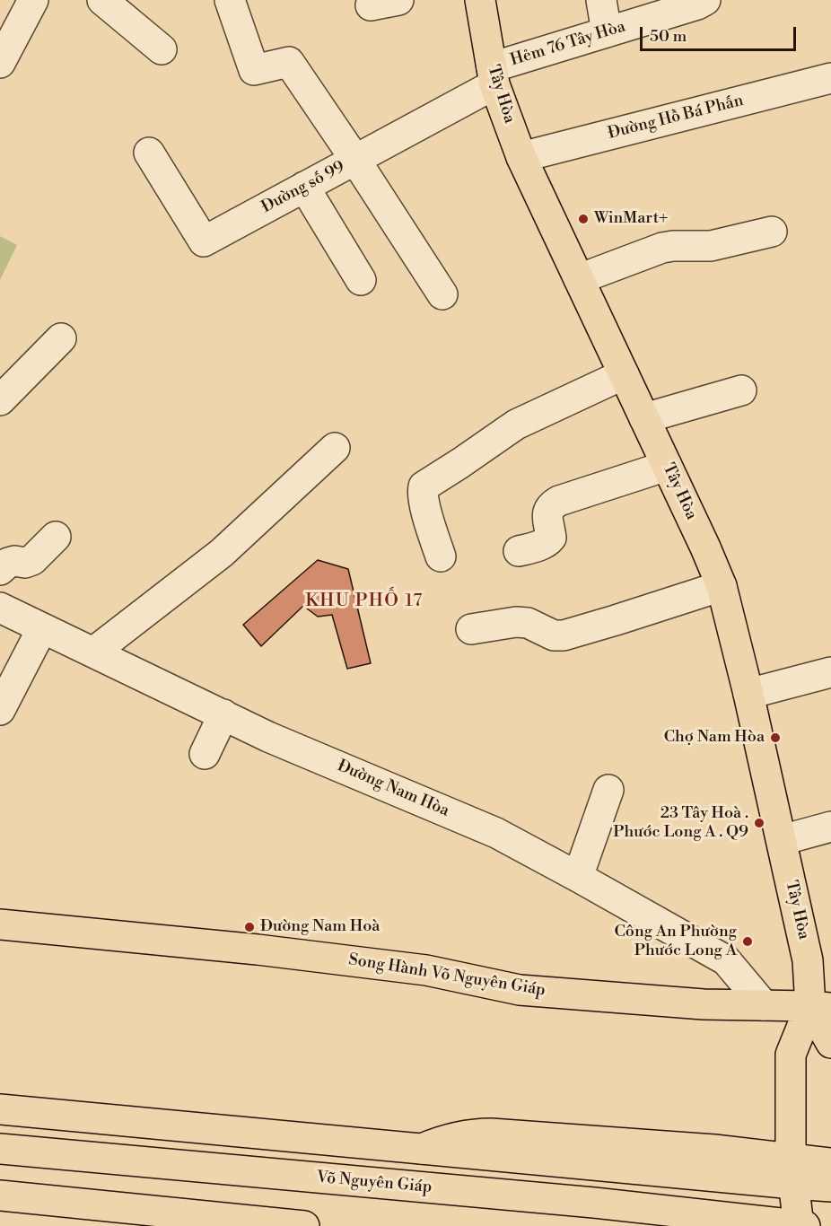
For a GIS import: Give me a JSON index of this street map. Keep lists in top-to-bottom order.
{
  "streets": {
    "main road": ["Tây Hòa", "Song Hành Võ Nguyên Giáp", "Võ Nguyên Giáp"],
    "street": [
      "Hẻm 76 Tây Hòa",
      "Đường Hồ Bá Phấn",
      "Đường số 99",
      "Đường Nam Hòa"
    ]
  },
  "crossings": [
    ["Hẻm 76 Tây Hòa", "Tây Hòa"],
    ["Hẻm 76 Tây Hòa", "Đường số 99"],
    ["Tây Hòa", "Đường Hồ Bá Phấn"],
    ["Tây Hòa", "Đường số 99"],
    ["Tây Hòa", "Song Hành Võ Nguyên Giáp"],
    ["Tây Hòa", "Võ Nguyên Giáp"],
    ["Đường Nam Hòa", "Song Hành Võ Nguyên Giáp"]
  ],
  "districts": ["KHU PHỐ 17"],
  "places": [
    "WinMart+",
    "Chợ Nam Hòa",
    "23 Tây Hoà . Phước Long A . Q9",
    "Đường Nam Hoà",
    "Công An Phường Phước Long A"
  ],
  "scale_bar": "50 m"
}
